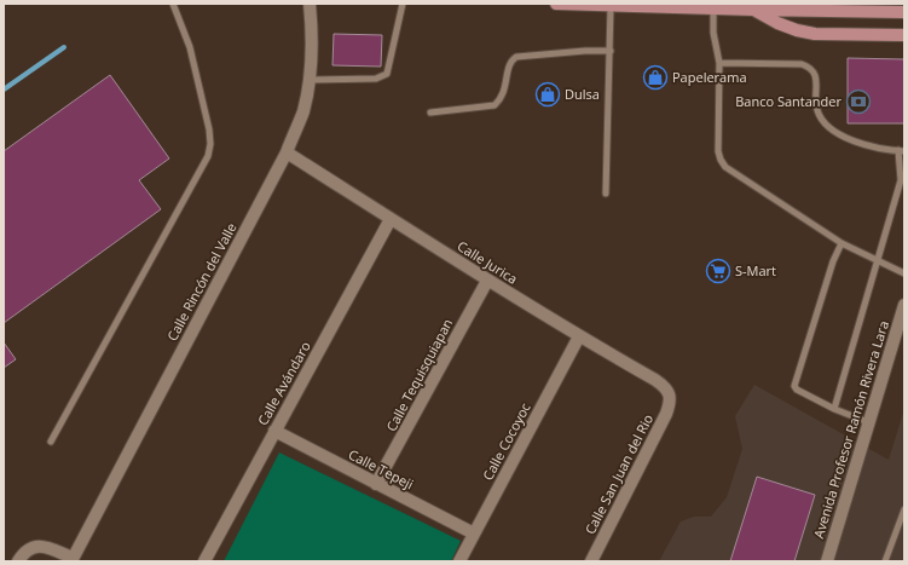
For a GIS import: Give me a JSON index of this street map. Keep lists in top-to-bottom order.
{
  "streets": {
    "street": [
      "Calle Jurica",
      "Calle Rincón del Valle",
      "Calle Tequisquiapan",
      "Calle Avándaro",
      "Avenida Profesor Ramón Rivera Lara",
      "Calle Cocoyoc",
      "Calle Tepeji",
      "Calle San Juan del Rio"
    ]
  },
  "crossings": [
    ["Calle Jurica", "Calle Rincón del Valle"],
    ["Calle Jurica", "Calle Tequisquiapan"],
    ["Calle Jurica", "Calle Avándaro"],
    ["Calle Jurica", "Calle Cocoyoc"],
    ["Calle Jurica", "Calle San Juan del Rio"],
    ["Calle Tequisquiapan", "Calle Tepeji"],
    ["Calle Avándaro", "Calle Tepeji"],
    ["Calle Cocoyoc", "Calle Tepeji"]
  ],
  "places": {
    "shop": ["Papelerama", "Dulsa"],
    "bank": ["Banco Santander"],
    "supermarket": ["S-Mart"]
  }
}
